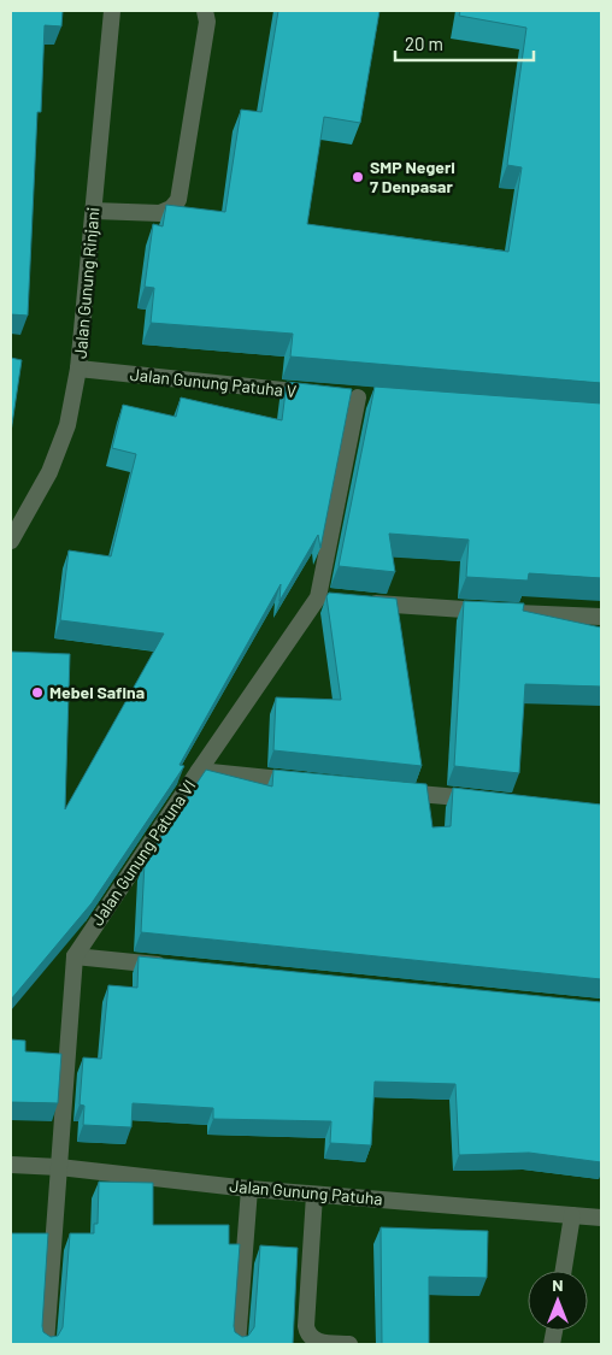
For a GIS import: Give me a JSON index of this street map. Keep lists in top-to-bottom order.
{
  "streets": {
    "street": [
      "Jalan Gunung Rinjani",
      "Jalan Gunung Patuha V",
      "Jalan Gunung Patuna VI",
      "Jalan Gunung Patuha"
    ]
  },
  "crossings": [
    ["Jalan Gunung Rinjani", "Jalan Gunung Patuha V"],
    ["Jalan Gunung Patuna VI", "Jalan Gunung Patuha"]
  ],
  "places": ["SMP Negeri 7 Denpasar", "Mebel Safina"],
  "scale_bar": "20 m",
  "north": "top"
}
